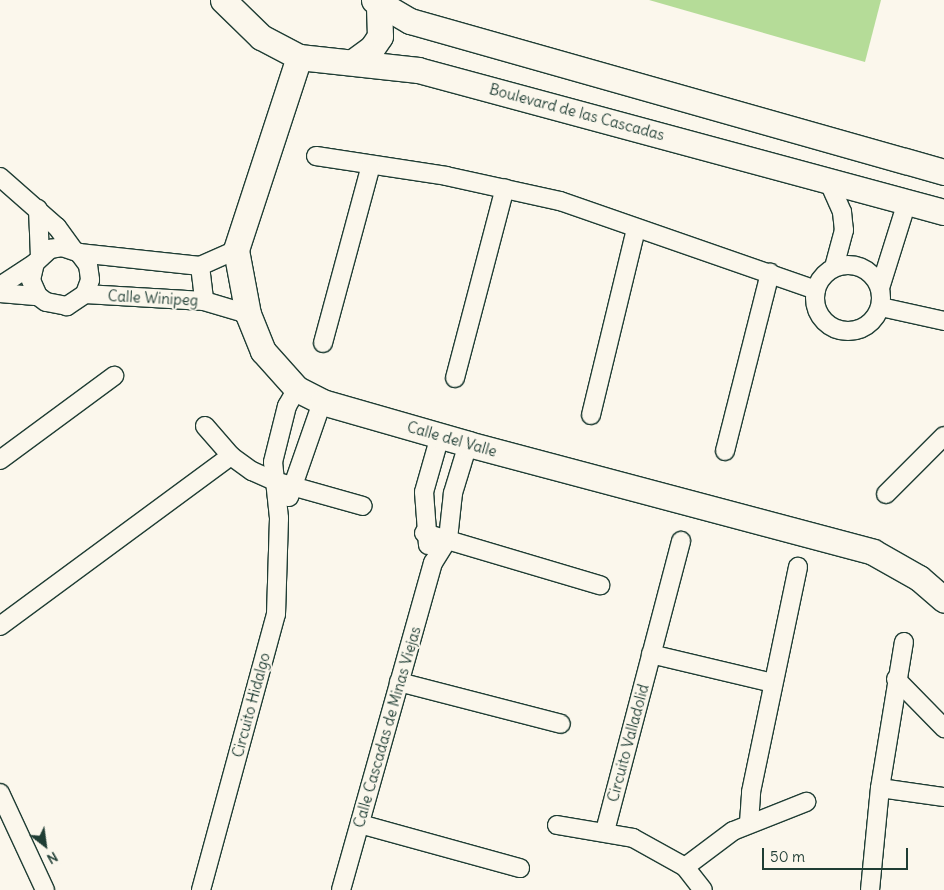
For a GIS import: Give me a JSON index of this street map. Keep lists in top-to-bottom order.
{
  "streets": {
    "main road": ["Boulevard de las Cascadas", "Calle del Valle"],
    "street": [
      "Calle Winipeg",
      "Circuito Hidalgo",
      "Calle Cascadas de Minas Viejas",
      "Circuito Valladolid"
    ]
  },
  "crossings": [
    ["Boulevard de las Cascadas", "Calle del Valle"],
    ["Calle Winipeg", "Calle del Valle"],
    ["Calle del Valle", "Circuito Hidalgo"],
    ["Calle del Valle", "Calle Cascadas de Minas Viejas"]
  ],
  "scale_bar": "50 m",
  "north": "bottom right"
}
